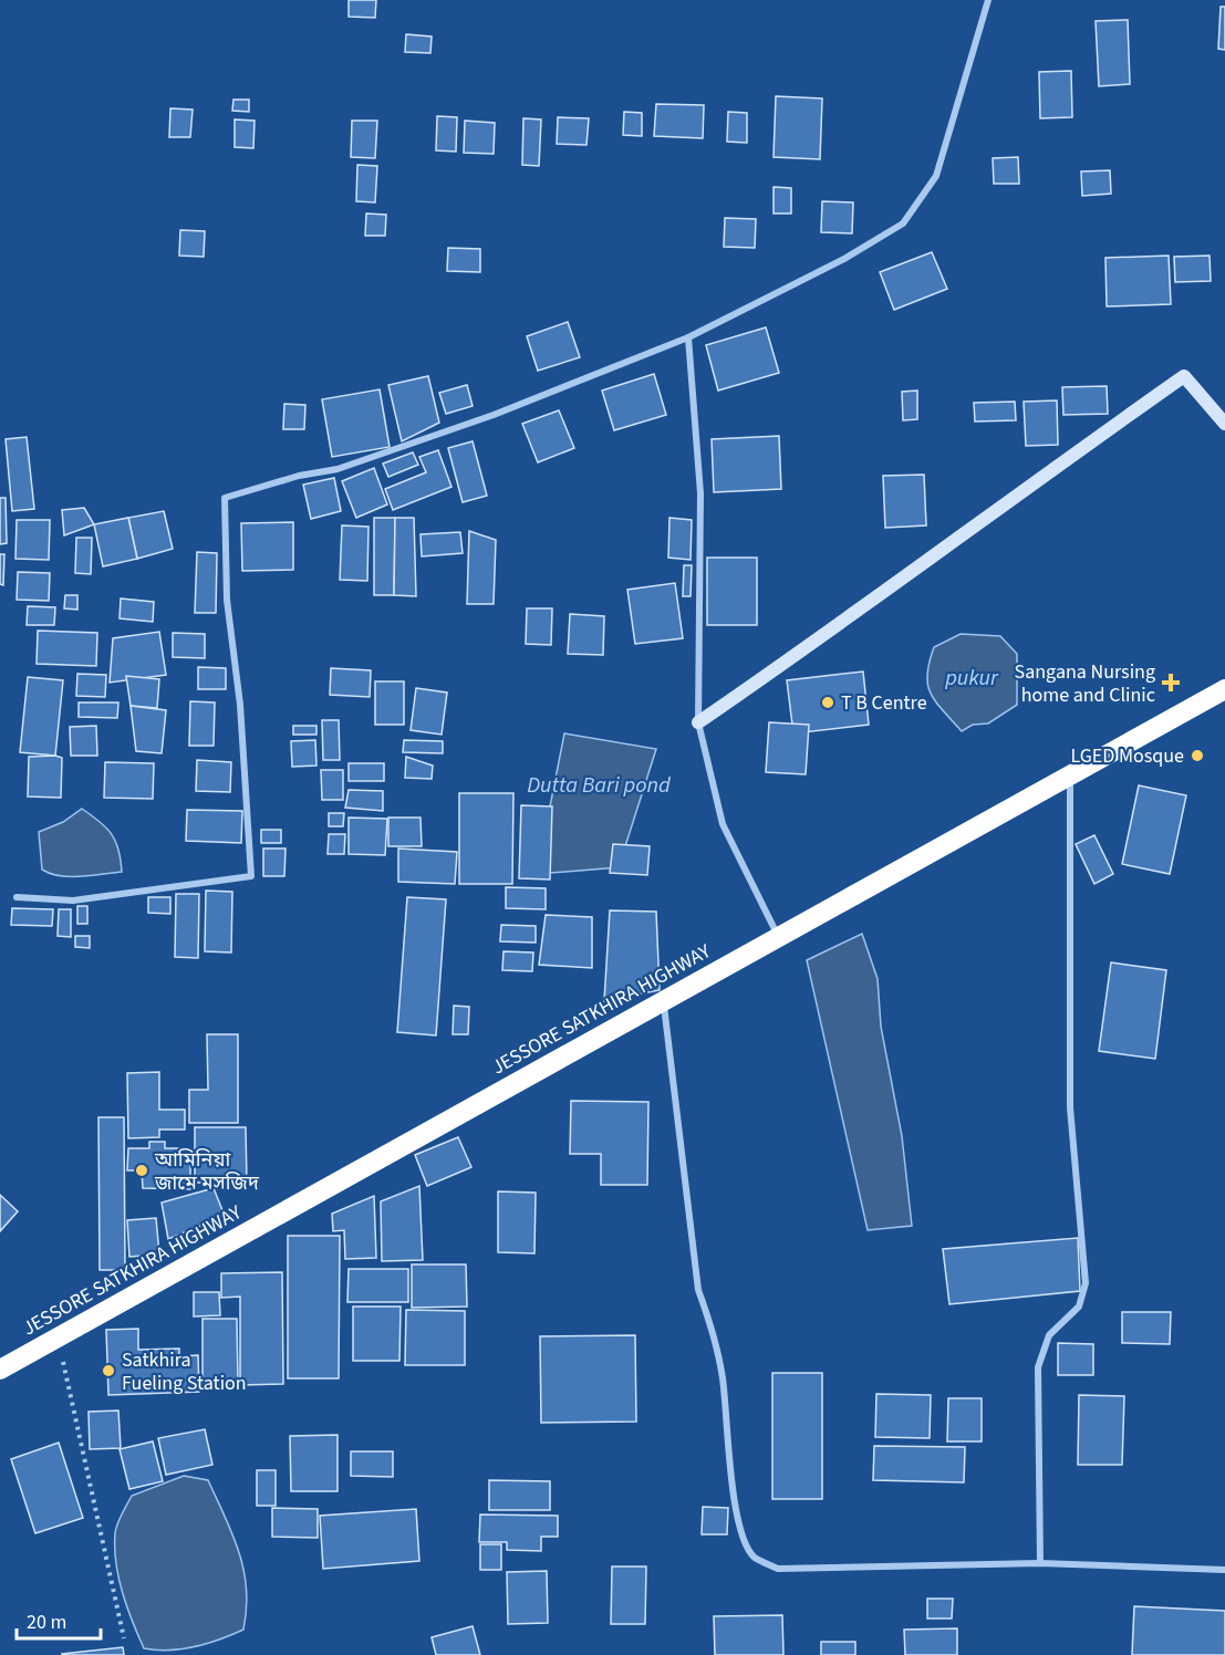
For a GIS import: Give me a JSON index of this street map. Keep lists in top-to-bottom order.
{
  "streets": {
    "highway": ["JESSORE SATKHIRA HIGHWAY"]
  },
  "water": ["pukur", "Dutta Bari pond"],
  "places": {
    "health": ["Sangana Nursing home and Clinic"],
    "other": [
      "T B Centre",
      "LGED Mosque",
      "আমিনিয়া জামে মসজিদ",
      "Satkhira Fueling Station"
    ]
  },
  "scale_bar": "20 m"
}
